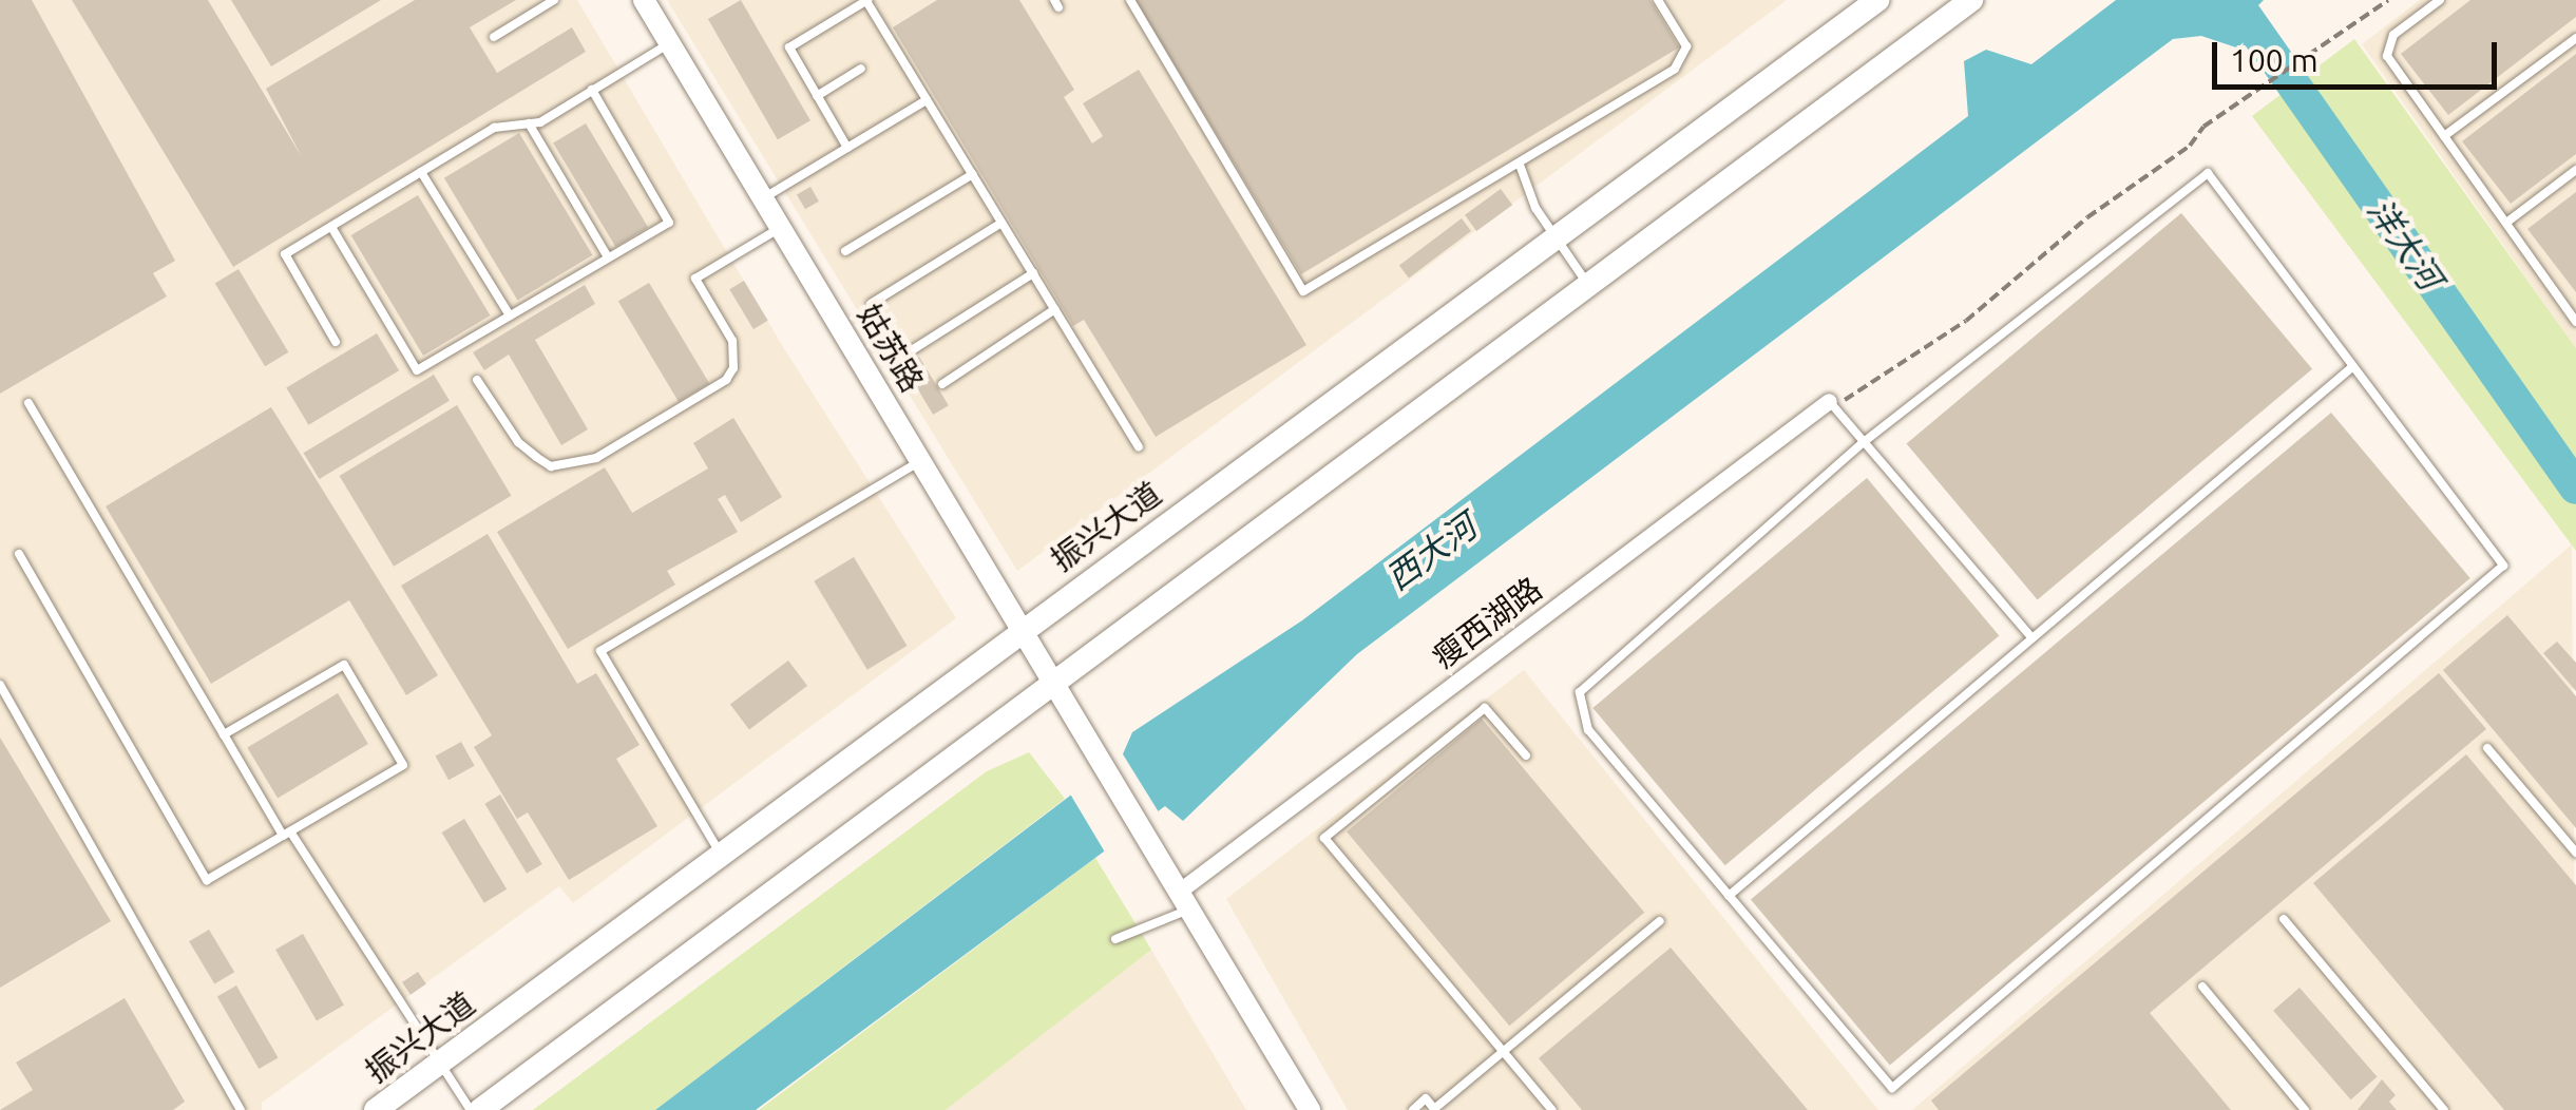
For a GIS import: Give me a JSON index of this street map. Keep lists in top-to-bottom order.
{
  "streets": {
    "main road": ["振兴大道"],
    "street": ["姑苏路", "瘦西湖路"]
  },
  "crossings": [
    ["姑苏路", "振兴大道"],
    ["姑苏路", "瘦西湖路"]
  ],
  "water": ["洋大河", "西大河"],
  "scale_bar": "100 m"
}
